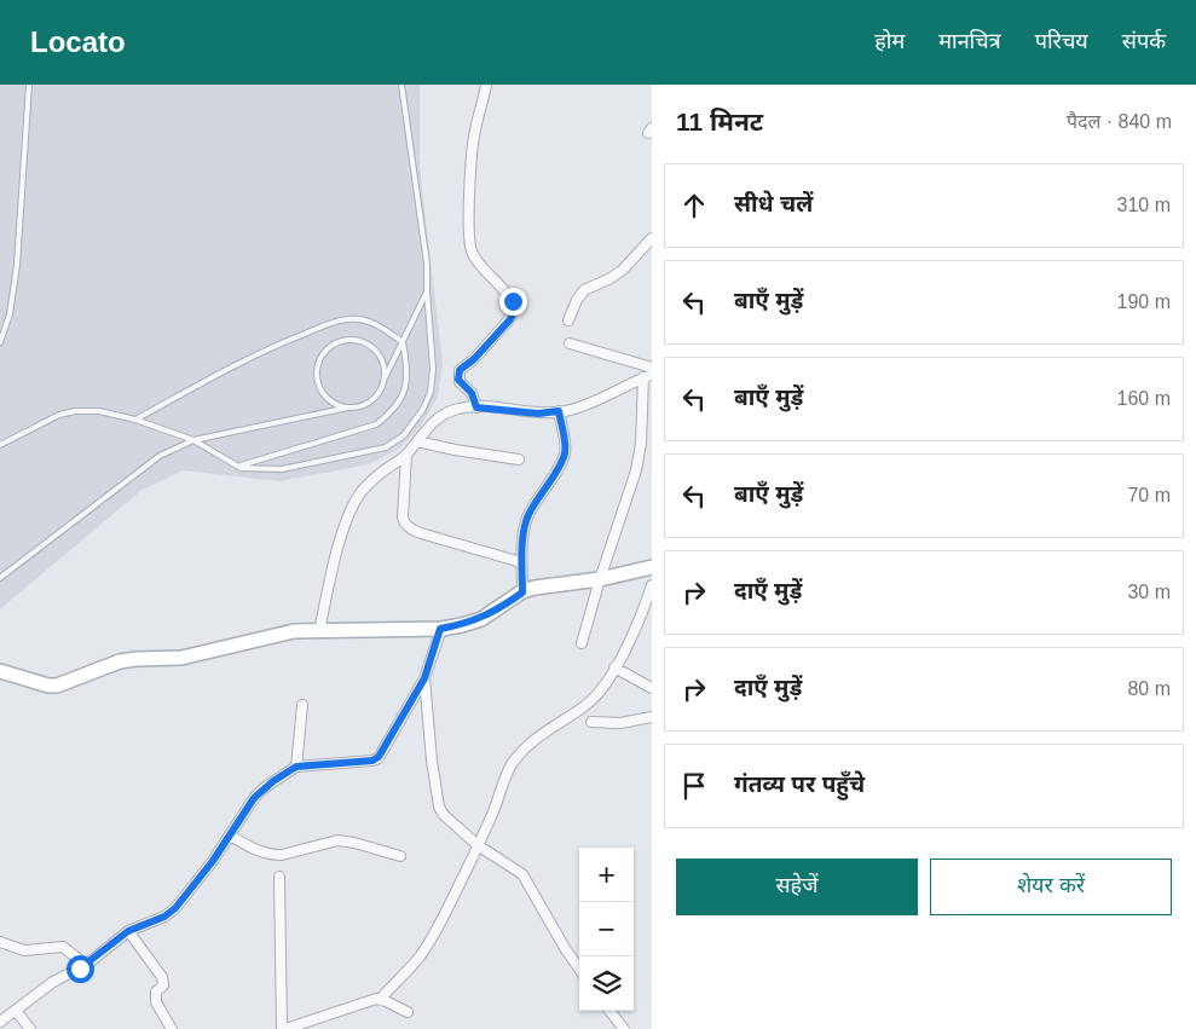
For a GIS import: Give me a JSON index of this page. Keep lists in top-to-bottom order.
{
  "page": {
    "header": "Locato",
    "nav": [
      "होम",
      "मानचित्र",
      "परिचय",
      "संपर्क"
    ],
    "heading": ["11 मिनट", "पैदल · 840 m"],
    "list": [
      ["सीधे चलें", "310 m"],
      ["बाएँ मुड़ें", "190 m"],
      ["बाएँ मुड़ें", "160 m"],
      ["बाएँ मुड़ें", "70 m"],
      ["दाएँ मुड़ें", "30 m"],
      ["दाएँ मुड़ें", "80 m"],
      "गंतव्य पर पहुँचे"
    ],
    "buttons": ["सहेजें", "शेयर करें"],
    "map_buttons": ["+", "−"]
  }
}
